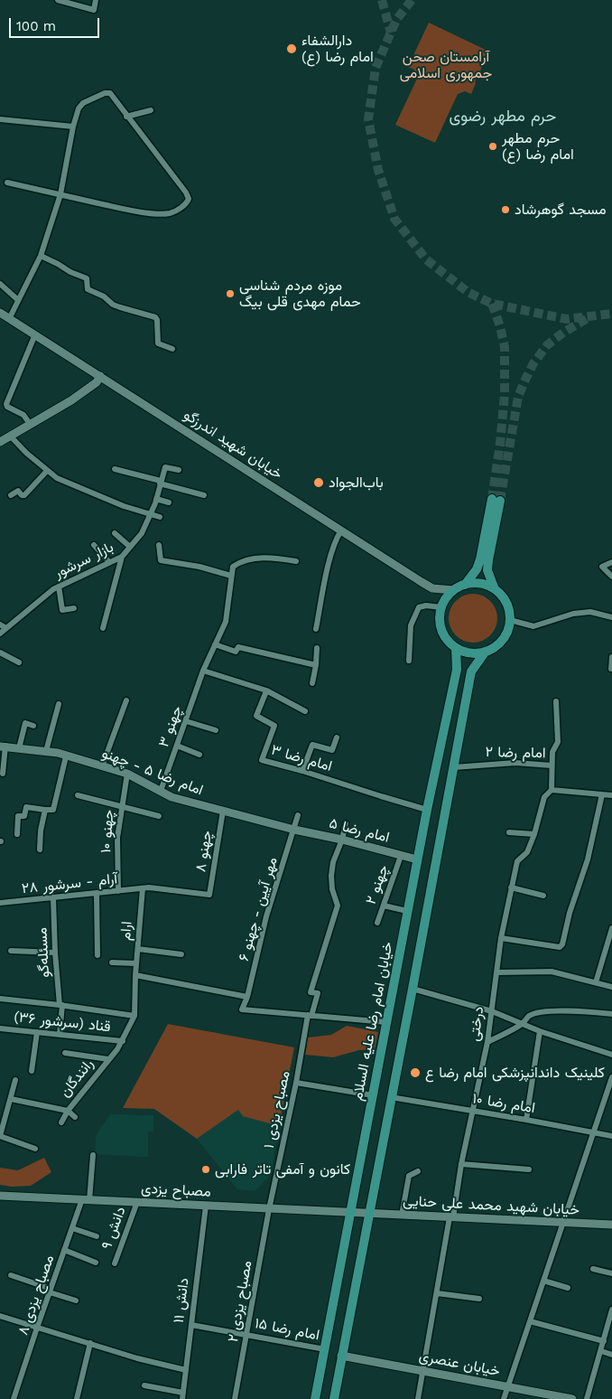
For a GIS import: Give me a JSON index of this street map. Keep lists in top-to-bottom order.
{
  "streets": {
    "main road": [
      "خیابان شهید اندرزگو",
      "امام رضا ۵ - چهنو",
      "امام رضا ۵",
      "خیابان امام رضا علیه السلام",
      "مصباح یزدی",
      "خیابان شهید محمد علی حنایی",
      "خیابان عنصری"
    ],
    "street": [
      "بازار سرشور",
      "چهنو ۳",
      "امام رضا ۲",
      "امام رضا ۳",
      "چهنو ۱۰",
      "چهنو ۸",
      "آرام - سرشور ۲۸",
      "چهنو ۲",
      "مهر آیین - چهنو ۶",
      "ارام",
      "مسئله‌گو",
      "قناد (سرشور ۳۶)",
      "درختی",
      "رانندگان",
      "امام رضا ۱۰",
      "مصباح یزدی ۱",
      "دانش ۹",
      "مصباح یزدی ۸",
      "دانش ۱۱",
      "مصباح یزدی ۲",
      "امام رضا ۱۵"
    ]
  },
  "crossings": [
    ["خیابان شهید اندرزگو", "خیابان امام رضا علیه السلام"],
    ["چهنو ۳", "امام رضا ۵ - چهنو"],
    ["امام رضا ۲", "درختی"],
    ["امام رضا ۳", "خیابان امام رضا علیه السلام"],
    ["امام رضا ۵ - چهنو", "امام رضا ۵"],
    ["امام رضا ۵ - چهنو", "چهنو ۱۰"],
    ["امام رضا ۵ - چهنو", "چهنو ۸"],
    ["امام رضا ۵ - چهنو", "مهر آیین - چهنو ۶"],
    ["امام رضا ۵", "چهنو ۲"],
    ["امام رضا ۵", "مهر آیین - چهنو ۶"],
    ["امام رضا ۵", "خیابان امام رضا علیه السلام"],
    ["امام رضا ۵", "مصباح یزدی ۱"],
    ["چهنو ۱۰", "آرام - سرشور ۲۸"],
    ["چهنو ۸", "آرام - سرشور ۲۸"],
    ["آرام - سرشور ۲۸", "ارام"],
    ["آرام - سرشور ۲۸", "مسئله‌گو"],
    ["مهر آیین - چهنو ۶", "مصباح یزدی ۱"],
    ["ارام", "رانندگان"],
    ["مسئله‌گو", "قناد (سرشور ۳۶)"],
    ["خیابان امام رضا علیه السلام", "مصباح یزدی"],
    ["خیابان امام رضا علیه السلام", "خیابان شهید محمد علی حنایی"],
    ["خیابان امام رضا علیه السلام", "امام رضا ۱۵"],
    ["قناد (سرشور ۳۶)", "رانندگان"],
    ["درختی", "امام رضا ۱۰"],
    ["درختی", "خیابان شهید محمد علی حنایی"],
    ["درختی", "خیابان عنصری"],
    ["مصباح یزدی ۱", "مصباح یزدی"],
    ["مصباح یزدی ۱", "مصباح یزدی ۲"],
    ["مصباح یزدی", "خیابان شهید محمد علی حنایی"],
    ["مصباح یزدی", "دانش ۹"],
    ["مصباح یزدی", "مصباح یزدی ۸"],
    ["مصباح یزدی", "دانش ۱۱"],
    ["مصباح یزدی", "مصباح یزدی ۲"],
    ["دانش ۱۱", "امام رضا ۱۵"],
    ["مصباح یزدی ۲", "امام رضا ۱۵"]
  ],
  "districts": ["حرم مطهر رضوی"],
  "parks": ["آرامستان صحن جمهوری اسلامی"],
  "places": [
    "دارالشفاء امام رضا (ع)",
    "حرم مطهر امام رضا (ع)",
    "مسجد گوهرشاد",
    "موزه مردم شناسی حمام مهدی قلی بیگ",
    "باب‌الجواد",
    "کلینیک داندانپزشکى امام رضا ع",
    "کانون و آمفی تاتر فارابی"
  ],
  "scale_bar": "100 m"
}
